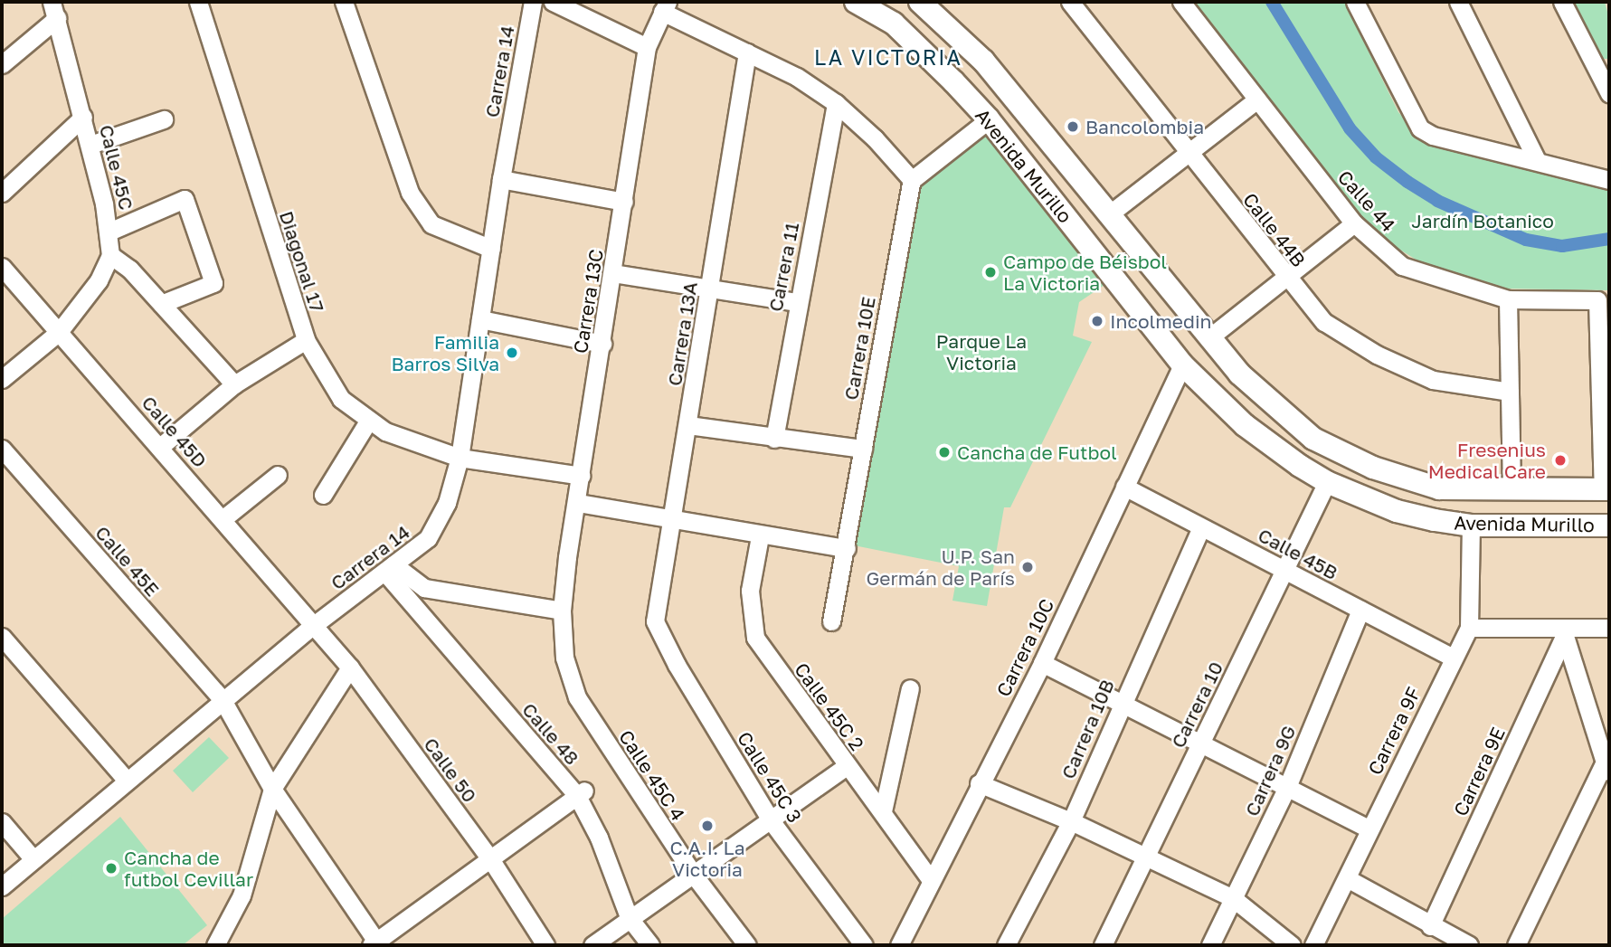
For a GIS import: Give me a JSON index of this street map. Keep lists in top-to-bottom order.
{
  "streets": {
    "main road": ["Avenida Murillo"],
    "street": [
      "Carrera 14",
      "Calle 45C",
      "Calle 44",
      "Calle 44B",
      "Diagonal 17",
      "Carrera 11",
      "Carrera 13C",
      "Carrera 13A",
      "Carrera 10E",
      "Calle 45D",
      "Calle 45B",
      "Calle 45E",
      "Carrera 10C",
      "Carrera 10",
      "Calle 45C 2",
      "Carrera 10B",
      "Carrera 9F",
      "Calle 48",
      "Calle 50",
      "Carrera 9G",
      "Carrera 9E",
      "Calle 45C 4",
      "Calle 45C 3"
    ]
  },
  "crossings": [
    ["Carrera 14", "Diagonal 17"],
    ["Carrera 14", "Calle 45D"],
    ["Carrera 14", "Calle 45E"],
    ["Carrera 14", "Calle 48"],
    ["Carrera 14", "Calle 50"],
    ["Avenida Murillo", "Calle 44"],
    ["Avenida Murillo", "Carrera 10C"],
    ["Avenida Murillo", "Carrera 10"],
    ["Avenida Murillo", "Carrera 9F"],
    ["Calle 45C", "Calle 45D"],
    ["Carrera 13C", "Calle 45C 4"],
    ["Carrera 13A", "Calle 45C 3"],
    ["Calle 45D", "Calle 50"],
    ["Calle 45B", "Carrera 10C"],
    ["Calle 45B", "Carrera 10"],
    ["Calle 45B", "Carrera 10B"],
    ["Calle 45B", "Carrera 9F"],
    ["Calle 45B", "Carrera 9G"],
    ["Carrera 10C", "Calle 45C 2"]
  ],
  "districts": ["LA VICTORIA"],
  "parks": ["Jardín Botanico", "Parque La Victoria"],
  "places": [
    "Bancolombia",
    "Campo de Béisbol La Victoria",
    "Incolmedin",
    "Familia Barros Silva",
    "Cancha de Futbol",
    "Fresenius Medical Care",
    "U.P. San Germán de París",
    "C.A.I. La Victoria",
    "Cancha de futbol Cevillar"
  ]
}
